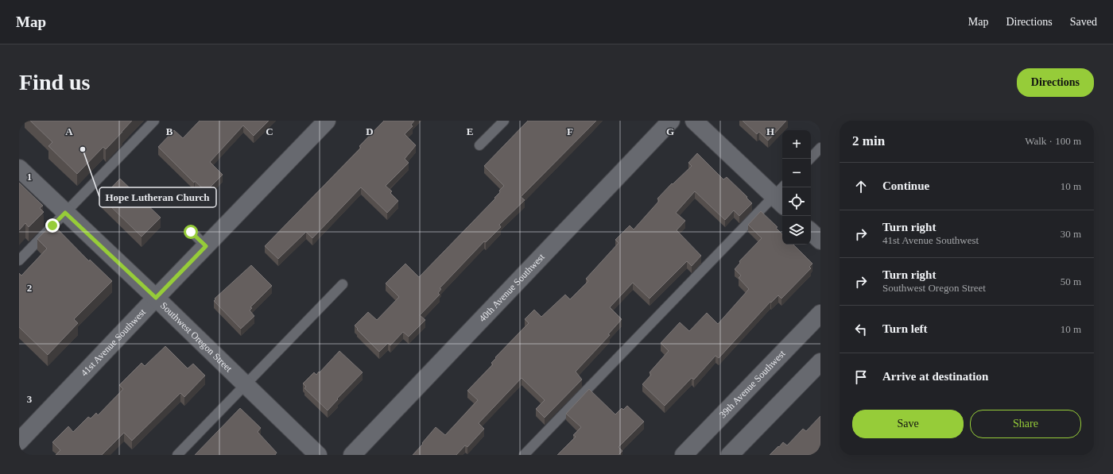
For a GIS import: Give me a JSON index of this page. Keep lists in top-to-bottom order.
{
  "streets": {
    "street": [
      "40th Avenue Southwest",
      "Southwest Oregon Street",
      "41st Avenue Southwest",
      "39th Avenue Southwest"
    ]
  },
  "crossings": [
    ["Southwest Oregon Street", "41st Avenue Southwest"]
  ],
  "places": ["Hope Lutheran Church"],
  "page": {
    "header": "Map",
    "nav": ["Map", "Directions", "Saved"],
    "buttons": [
      "Directions",
      ["Save", "Share"]
    ],
    "title": "Find us",
    "heading": ["2 min", "Walk · 100 m"],
    "map_buttons": ["+", "−"],
    "list": [
      ["Continue", "10 m"],
      ["Turn right", "41st Avenue Southwest", "30 m"],
      ["Turn right", "Southwest Oregon Street", "50 m"],
      ["Turn left", "10 m"],
      "Arrive at destination"
    ]
  },
  "grid": {
    "columns": [
      "A",
      "B",
      "C",
      "D",
      "E",
      "F",
      "G",
      "H"
    ],
    "rows": ["1", "2", "3"]
  }
}
